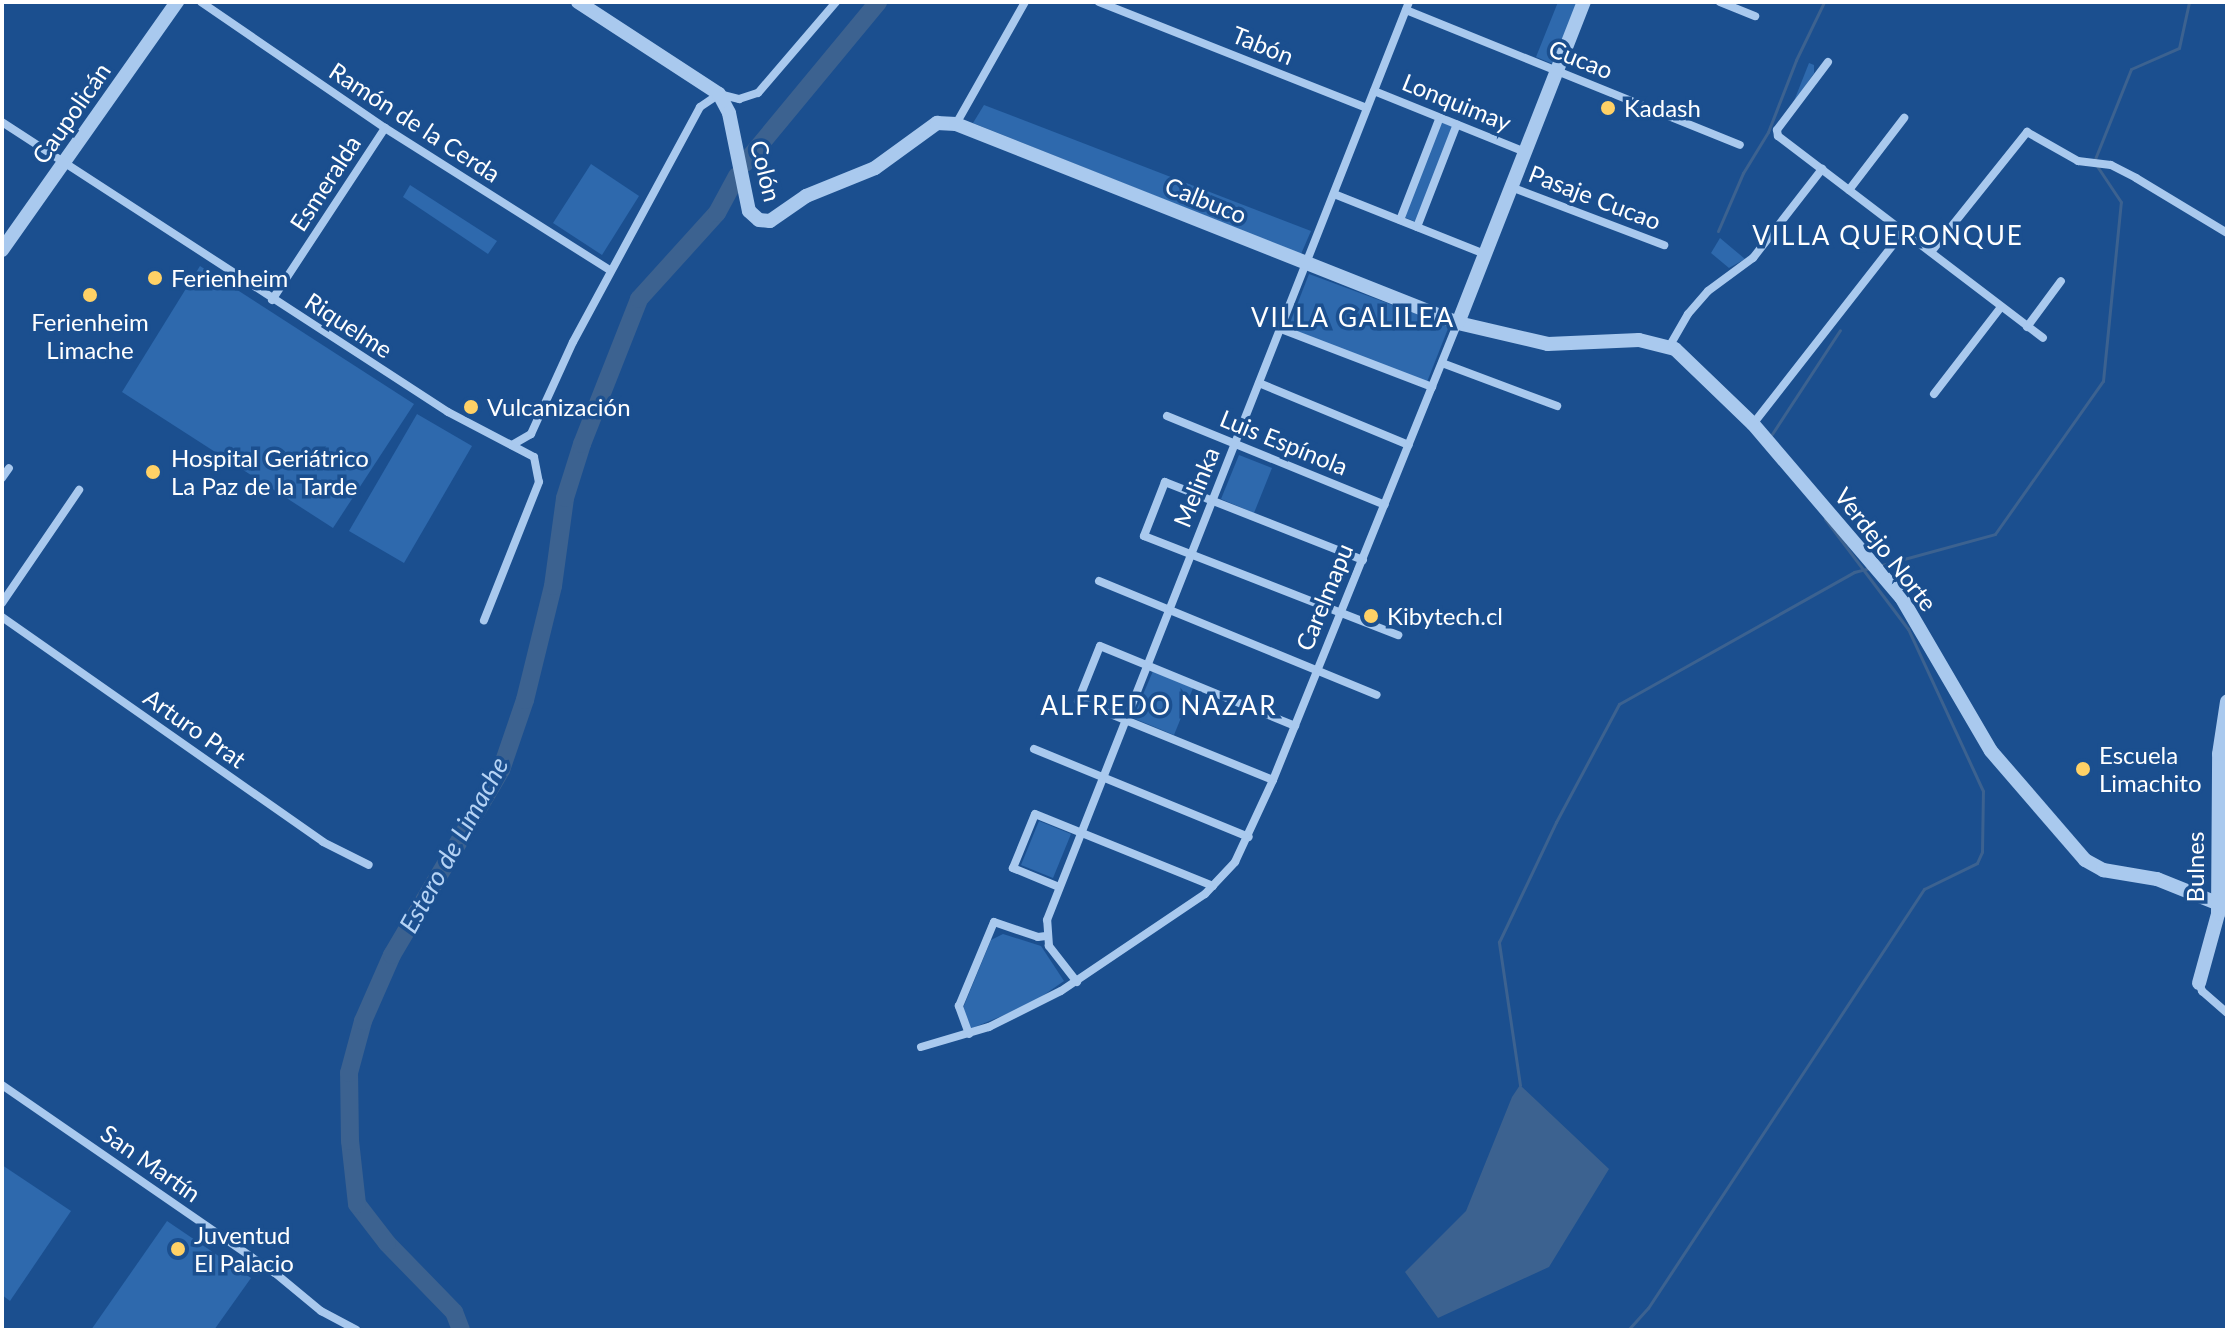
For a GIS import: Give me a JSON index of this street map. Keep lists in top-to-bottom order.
{
  "streets": {
    "street": [
      "Tabón",
      "Cucao",
      "Lonquimay",
      "Caupolicán",
      "Ramón de la Cerda",
      "Colón",
      "Esmeralda",
      "Pasaje Cucao",
      "Calbuco",
      "Riquelme",
      "Luis Espínola",
      "Melinka",
      "Verdejo Norte",
      "Carelmapu",
      "Arturo Prat",
      "Bulnes",
      "San Martín"
    ]
  },
  "crossings": [
    ["Tabón", "Melinka"],
    ["Cucao", "Melinka"],
    ["Cucao", "Carelmapu"],
    ["Lonquimay", "Melinka"],
    ["Lonquimay", "Carelmapu"],
    ["Caupolicán", "Riquelme"],
    ["Ramón de la Cerda", "Esmeralda"],
    ["Colón", "Calbuco"],
    ["Esmeralda", "Riquelme"],
    ["Pasaje Cucao", "Carelmapu"],
    ["Calbuco", "Melinka"],
    ["Calbuco", "Verdejo Norte"],
    ["Calbuco", "Carelmapu"],
    ["Luis Espínola", "Melinka"],
    ["Luis Espínola", "Carelmapu"],
    ["Verdejo Norte", "Carelmapu"],
    ["Verdejo Norte", "Bulnes"]
  ],
  "districts": ["VILLA QUERONQUE", "VILLA GALILEA", "ALFREDO NAZAR"],
  "water": ["Estero de Limache"],
  "places": [
    "Kadash",
    "Ferienheim",
    "Ferienheim Limache",
    "Vulcanización",
    "Hospital Geriátrico La Paz de la Tarde",
    "Kibytech.cl",
    "Escuela Limachito",
    "Juventud El Palacio"
  ]
}
